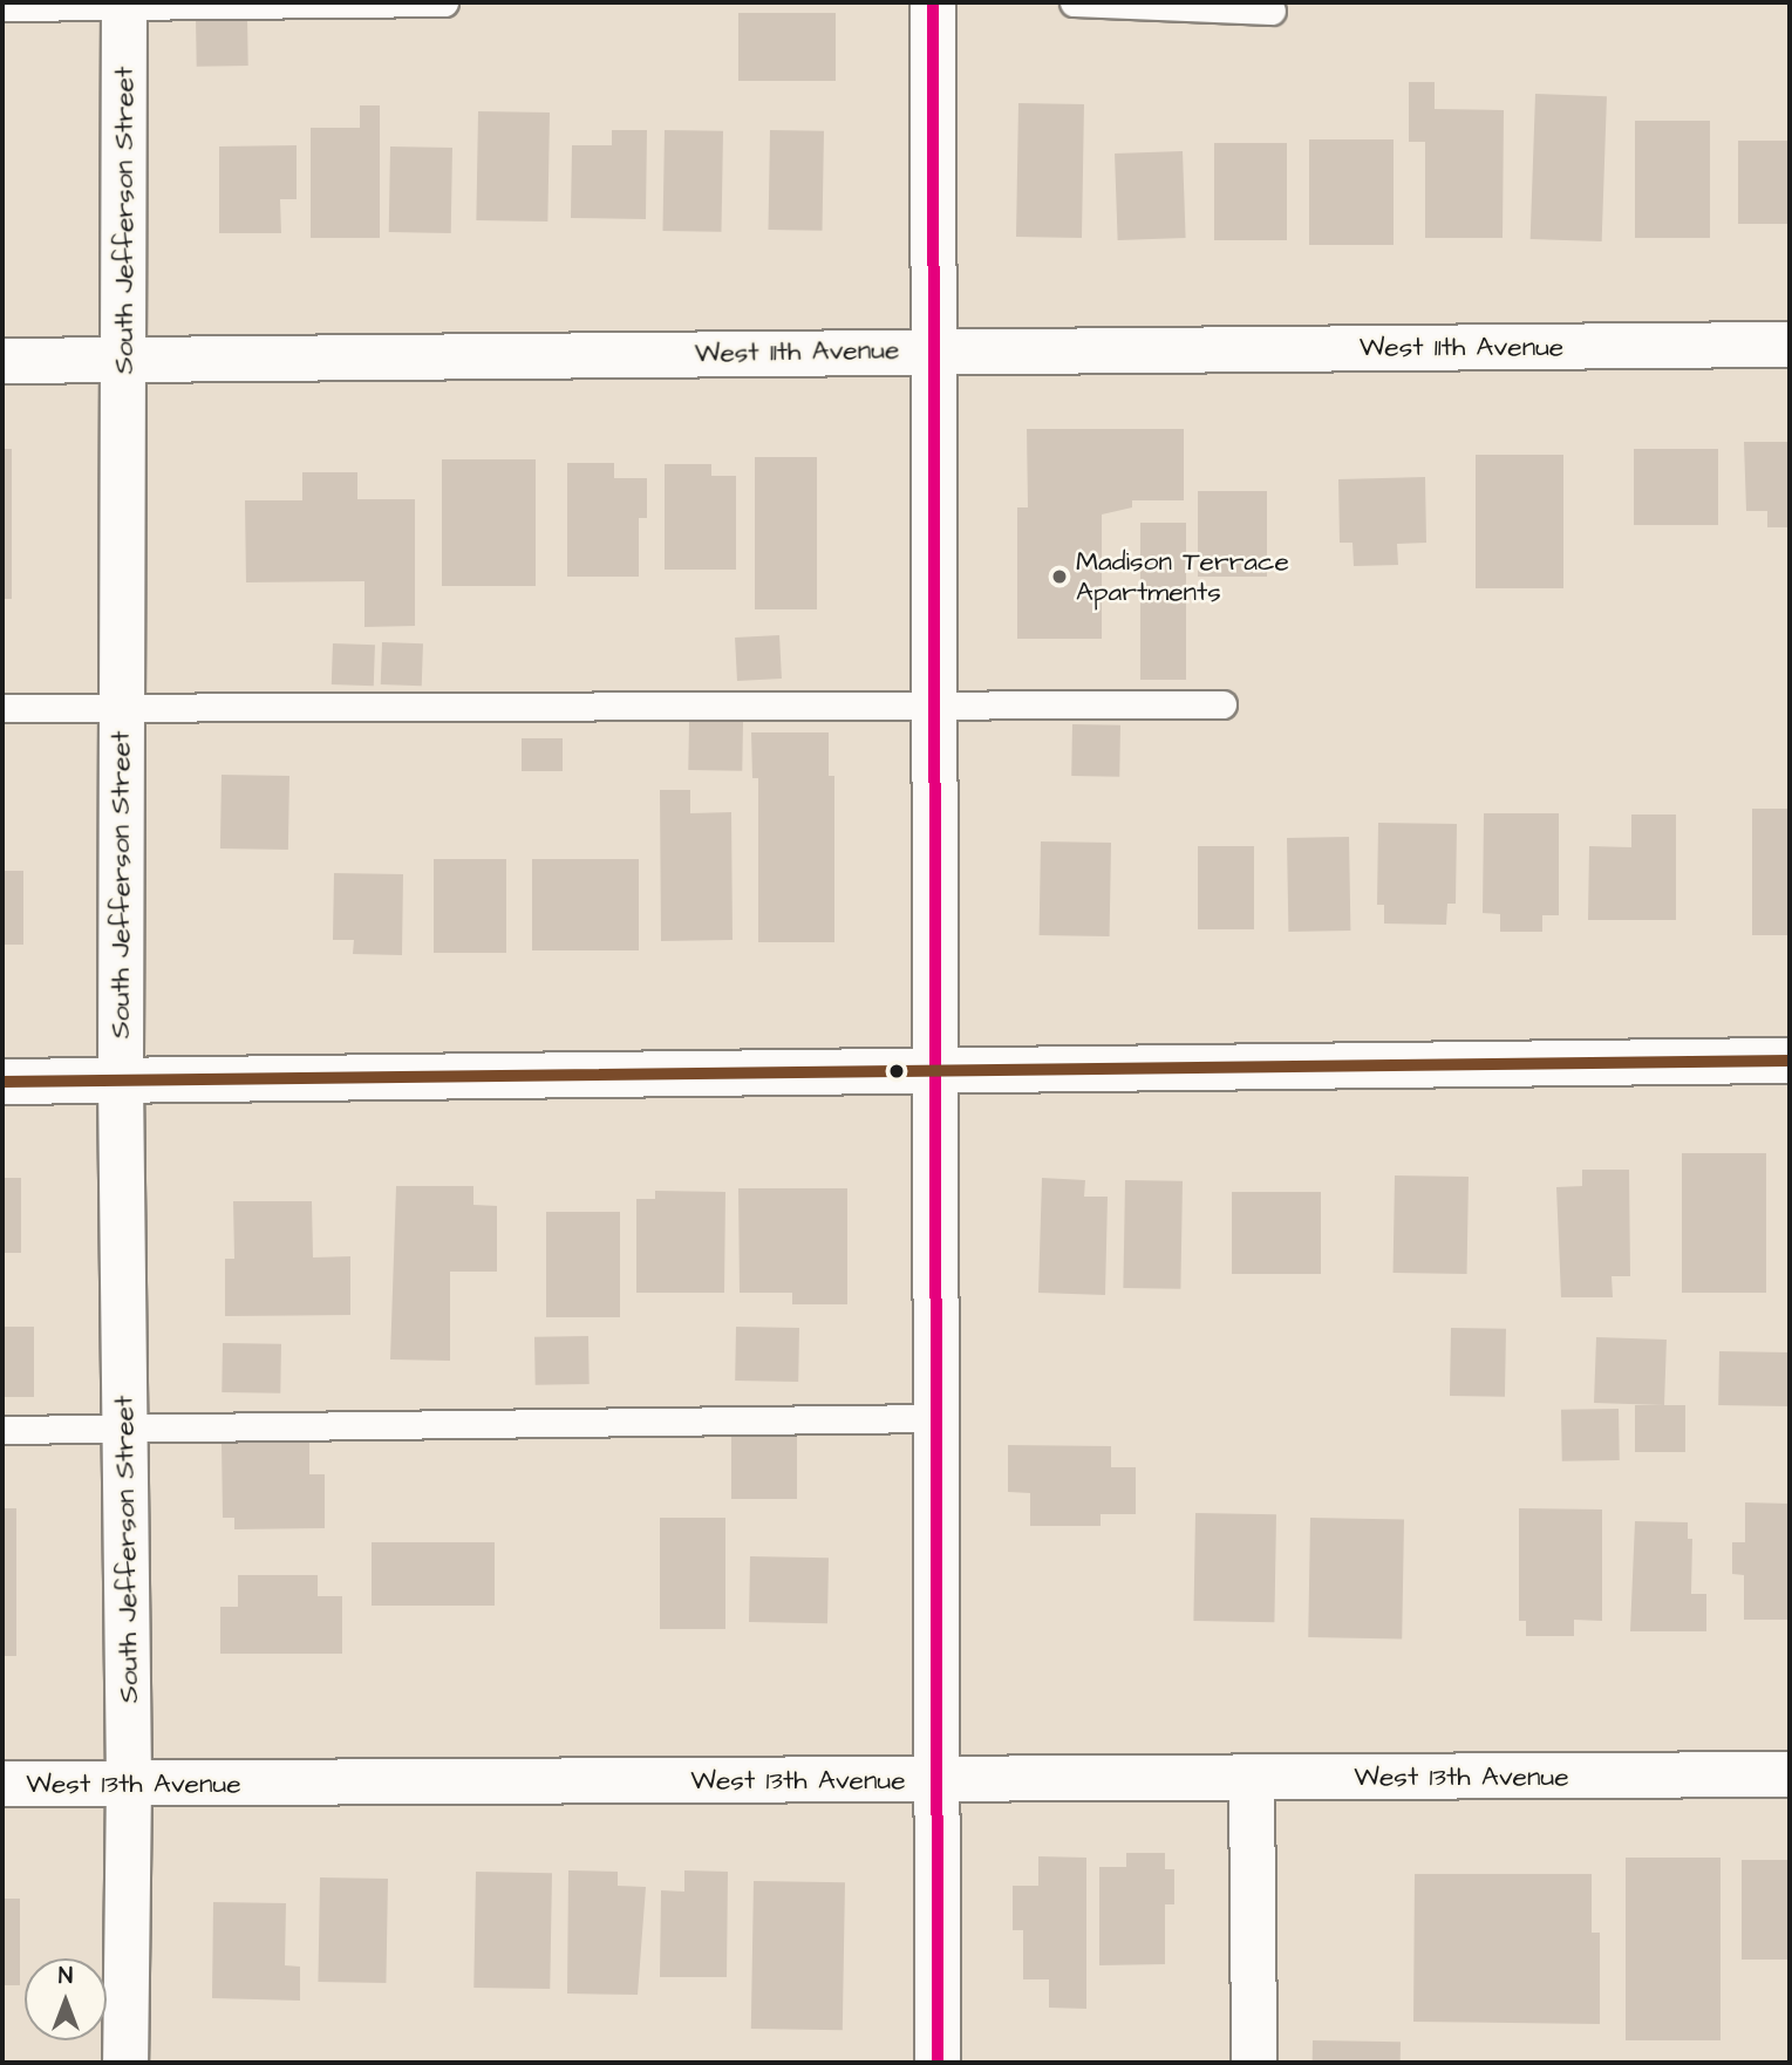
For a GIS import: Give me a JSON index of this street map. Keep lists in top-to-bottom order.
{
  "streets": {
    "street": ["South Jefferson Street", "West 11th Avenue", "West 13th Avenue"]
  },
  "crossings": [
    ["South Jefferson Street", "West 11th Avenue"],
    ["South Jefferson Street", "West 13th Avenue"]
  ],
  "places": ["Madison Terrace Apartments"],
  "north": "top"
}
